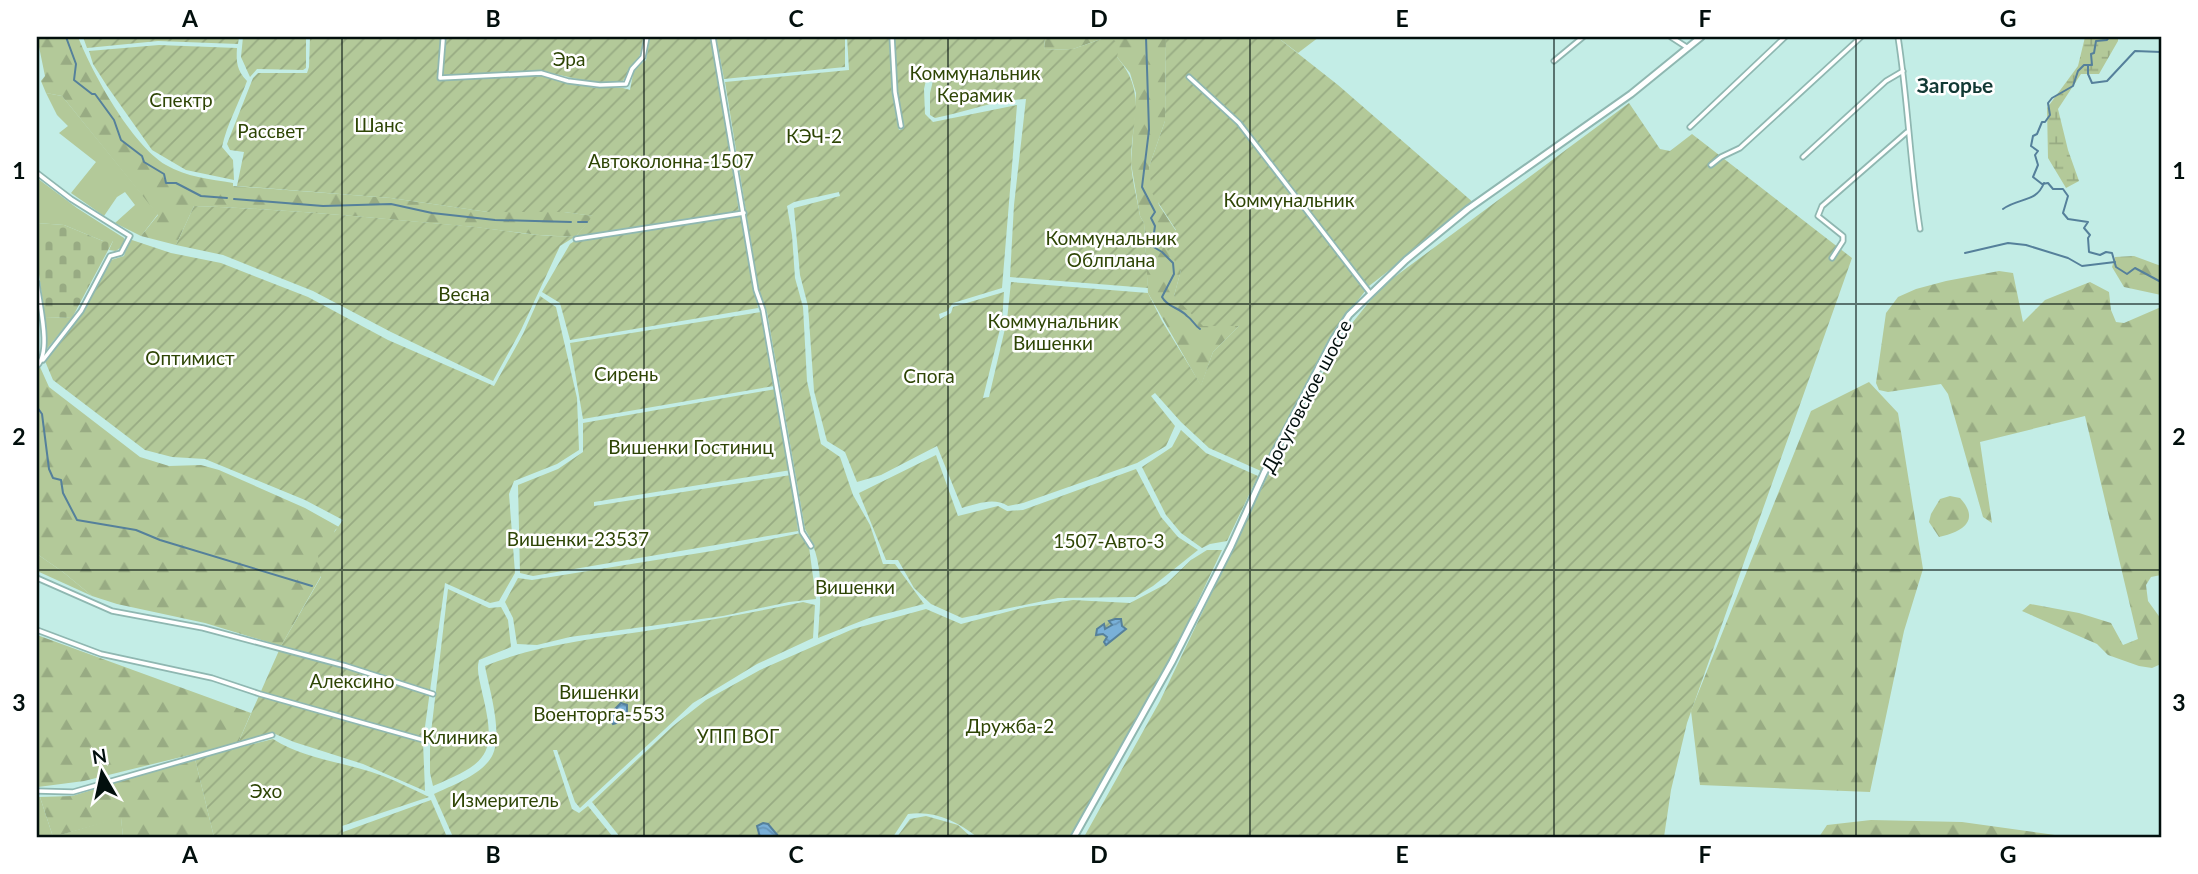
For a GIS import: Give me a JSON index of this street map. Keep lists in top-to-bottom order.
{
  "streets": {
    "main road": ["Досуговское шоссе"]
  },
  "districts": ["Загорье"],
  "parks": [
    "Эра",
    "Коммунальник Керамик",
    "Спектр",
    "Шанс",
    "Рассвет",
    "КЭЧ-2",
    "Автоколонна-1507",
    "Коммунальник",
    "Коммунальник Облплана",
    "Весна",
    "Коммунальник Вишенки",
    "Оптимист",
    "Сирень",
    "Спога",
    "Вишенки Гостиниц",
    "Вишенки-23537",
    "1507-Авто-3",
    "Вишенки",
    "Алексино",
    "Вишенки Военторга-553",
    "Дружба-2",
    "УПП ВОГ",
    "Клиника",
    "Эхо",
    "Измеритель"
  ],
  "north": "top",
  "grid": {
    "columns": [
      "A",
      "B",
      "C",
      "D",
      "E",
      "F",
      "G"
    ],
    "rows": ["1", "2", "3"]
  }
}
